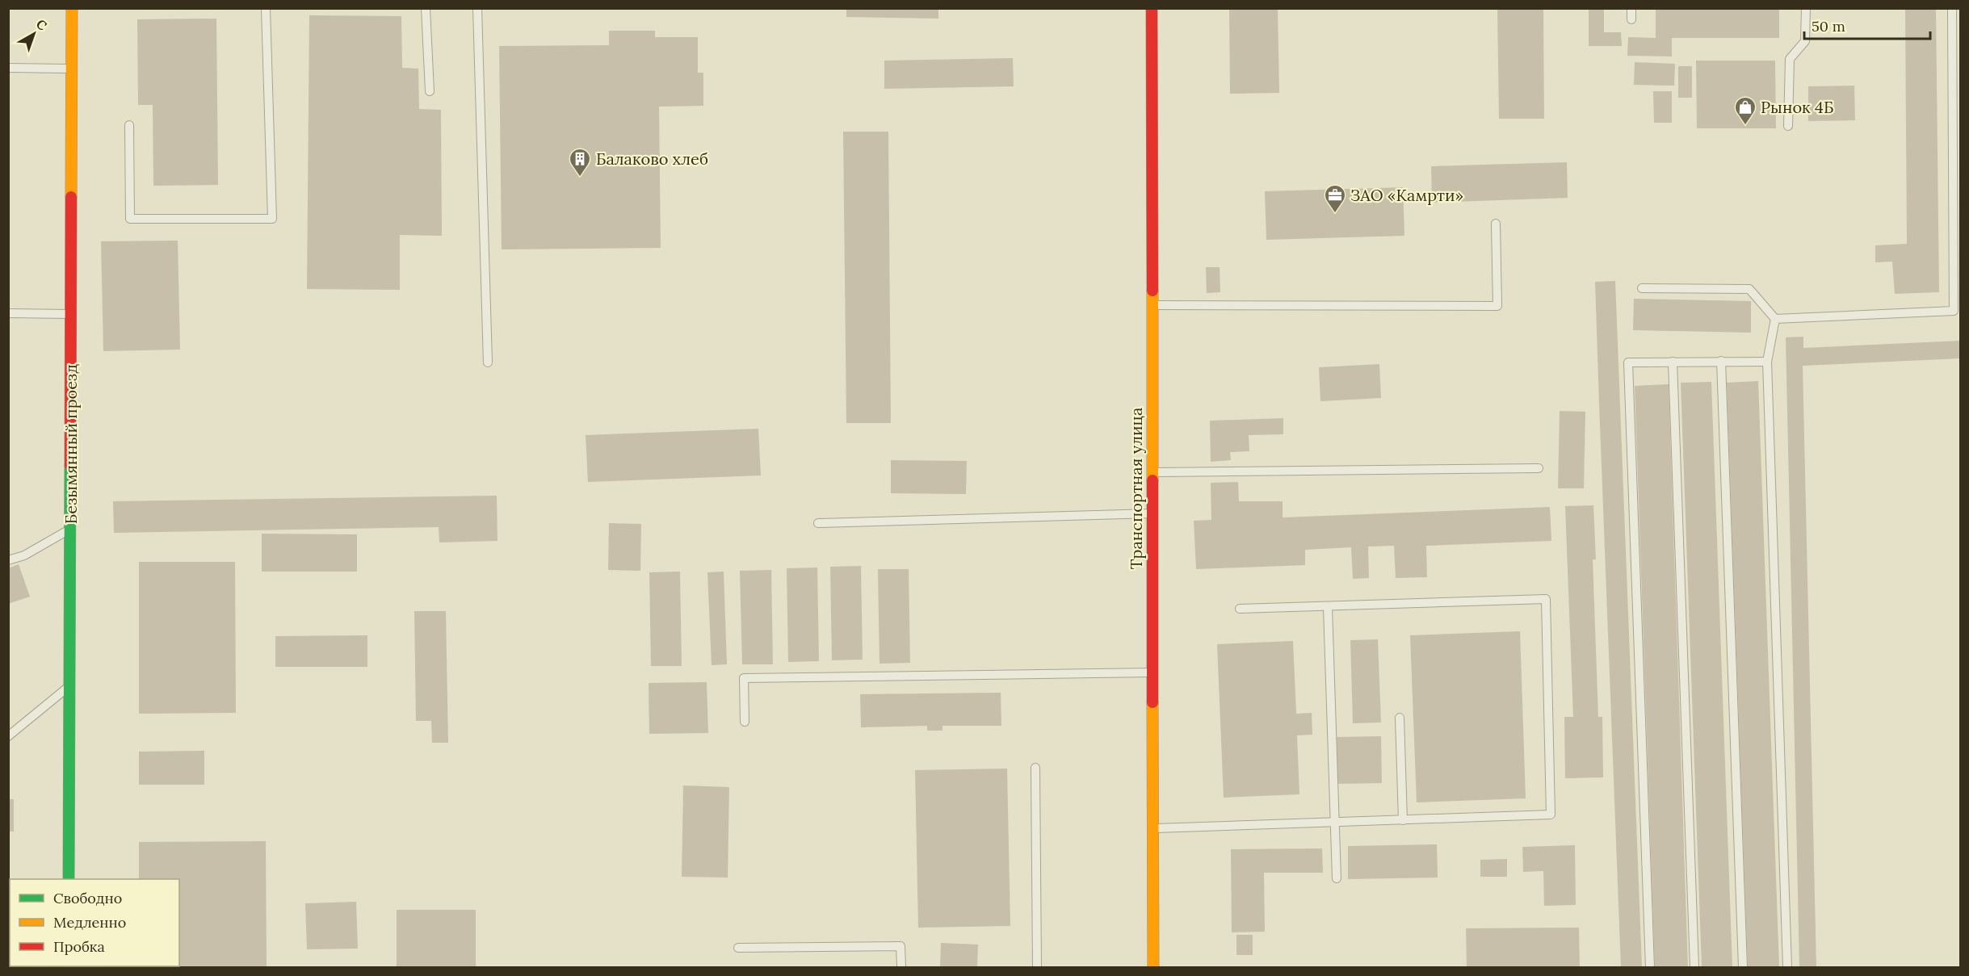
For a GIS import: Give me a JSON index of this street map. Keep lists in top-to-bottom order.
{
  "streets": {
    "main road": ["Безымянный проезд", "Транспортная улица"]
  },
  "places": {
    "shop": ["Рынок 4Б"],
    "building": ["Балаково хлеб"],
    "office": ["ЗАО «Камрти»"]
  },
  "legend": ["Свободно", "Медленно", "Пробка"],
  "scale_bar": "50 m",
  "north": "top right"
}
